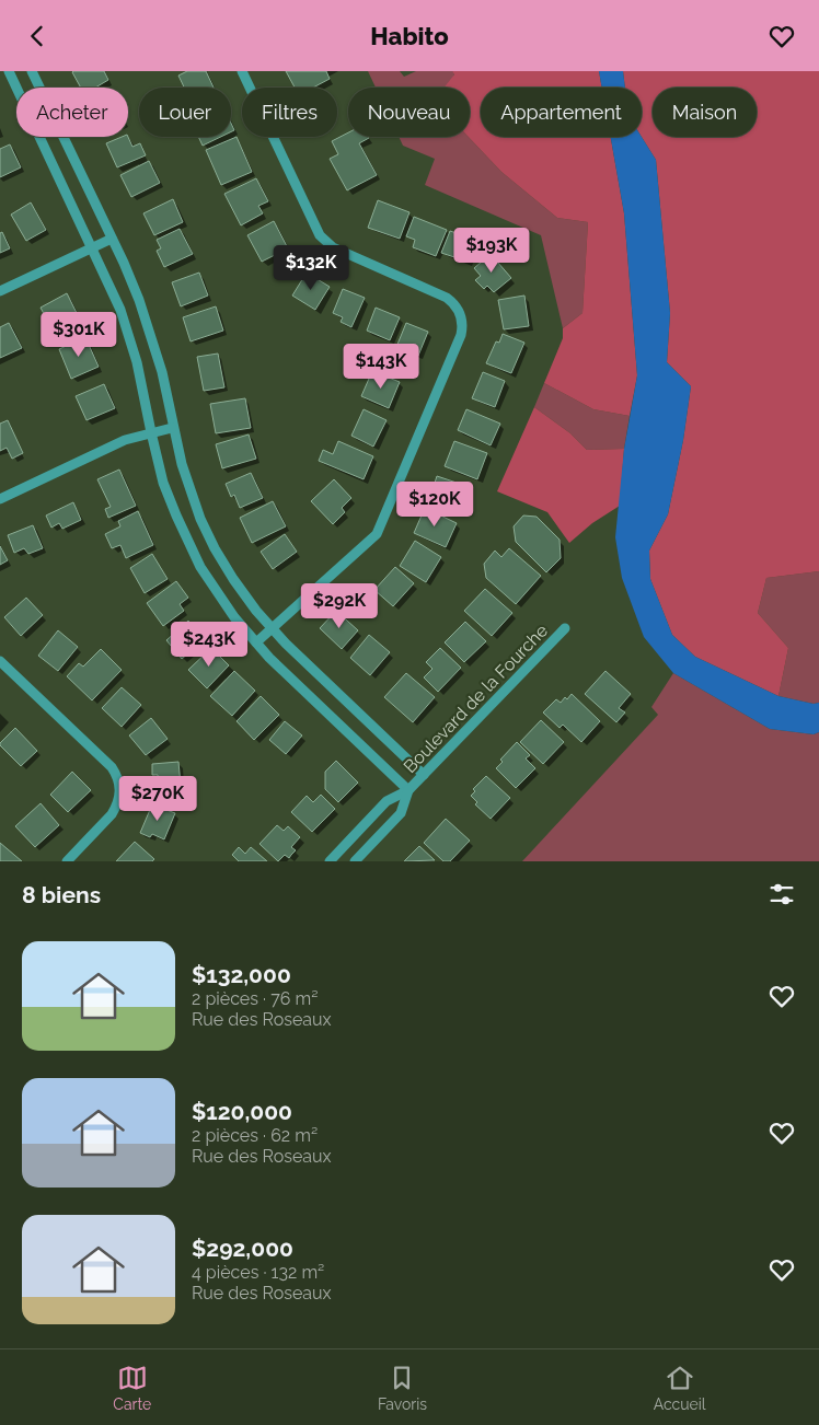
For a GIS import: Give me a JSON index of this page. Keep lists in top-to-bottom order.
{
  "streets": {
    "street": ["Boulevard de la Fourche"]
  },
  "page": {
    "header": "Habito",
    "chip": [
      "Acheter",
      "Louer",
      "Filtres",
      "Nouveau",
      "Appartement",
      "Maison"
    ],
    "price": [
      "$193K",
      "$132K",
      "$301K",
      "$143K",
      "$120K",
      "$292K",
      "$243K",
      "$270K"
    ],
    "heading": "8 biens",
    "list": [
      {
        "name": "$132,000",
        "note": "2 pièces · 76 m² · Rue des Roseaux"
      },
      {
        "name": "$120,000",
        "note": "2 pièces · 62 m² · Rue des Roseaux"
      },
      {
        "name": "$292,000",
        "note": "4 pièces · 132 m² · Rue des Roseaux"
      }
    ],
    "tabs": ["Carte", "Favoris", "Accueil"]
  }
}
